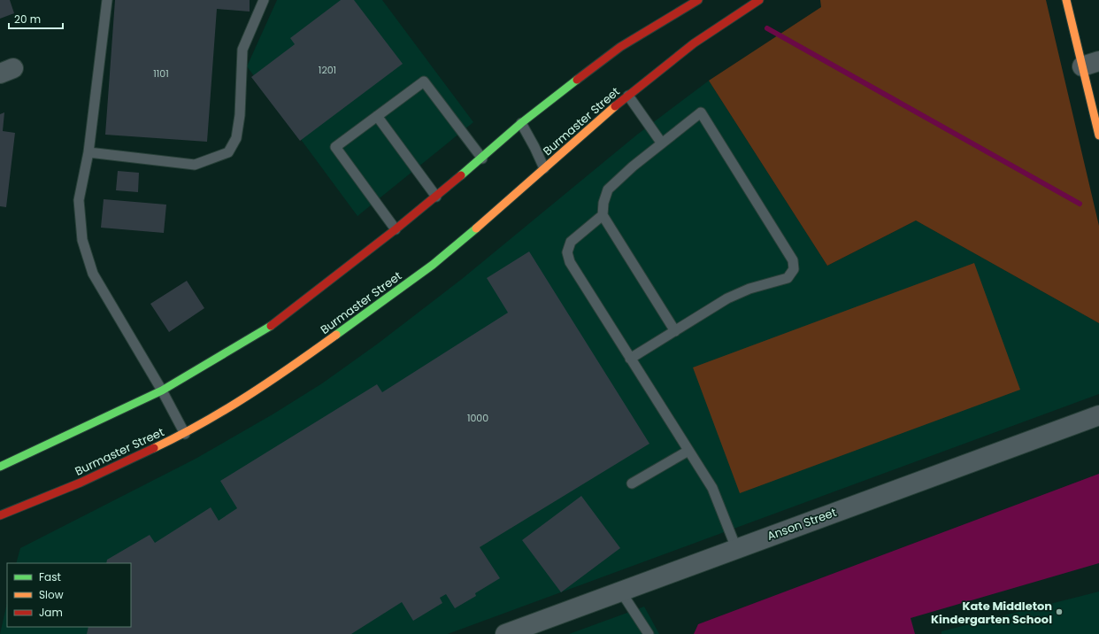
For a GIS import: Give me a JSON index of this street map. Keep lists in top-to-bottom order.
{
  "streets": {
    "main road": ["Burmaster Street"],
    "street": ["Anson Street"]
  },
  "places": ["Kate Middleton Kindergarten School"],
  "house_numbers": ["1201", "1101", "1000"],
  "legend": ["Fast", "Slow", "Jam"],
  "scale_bar": "20 m"
}
